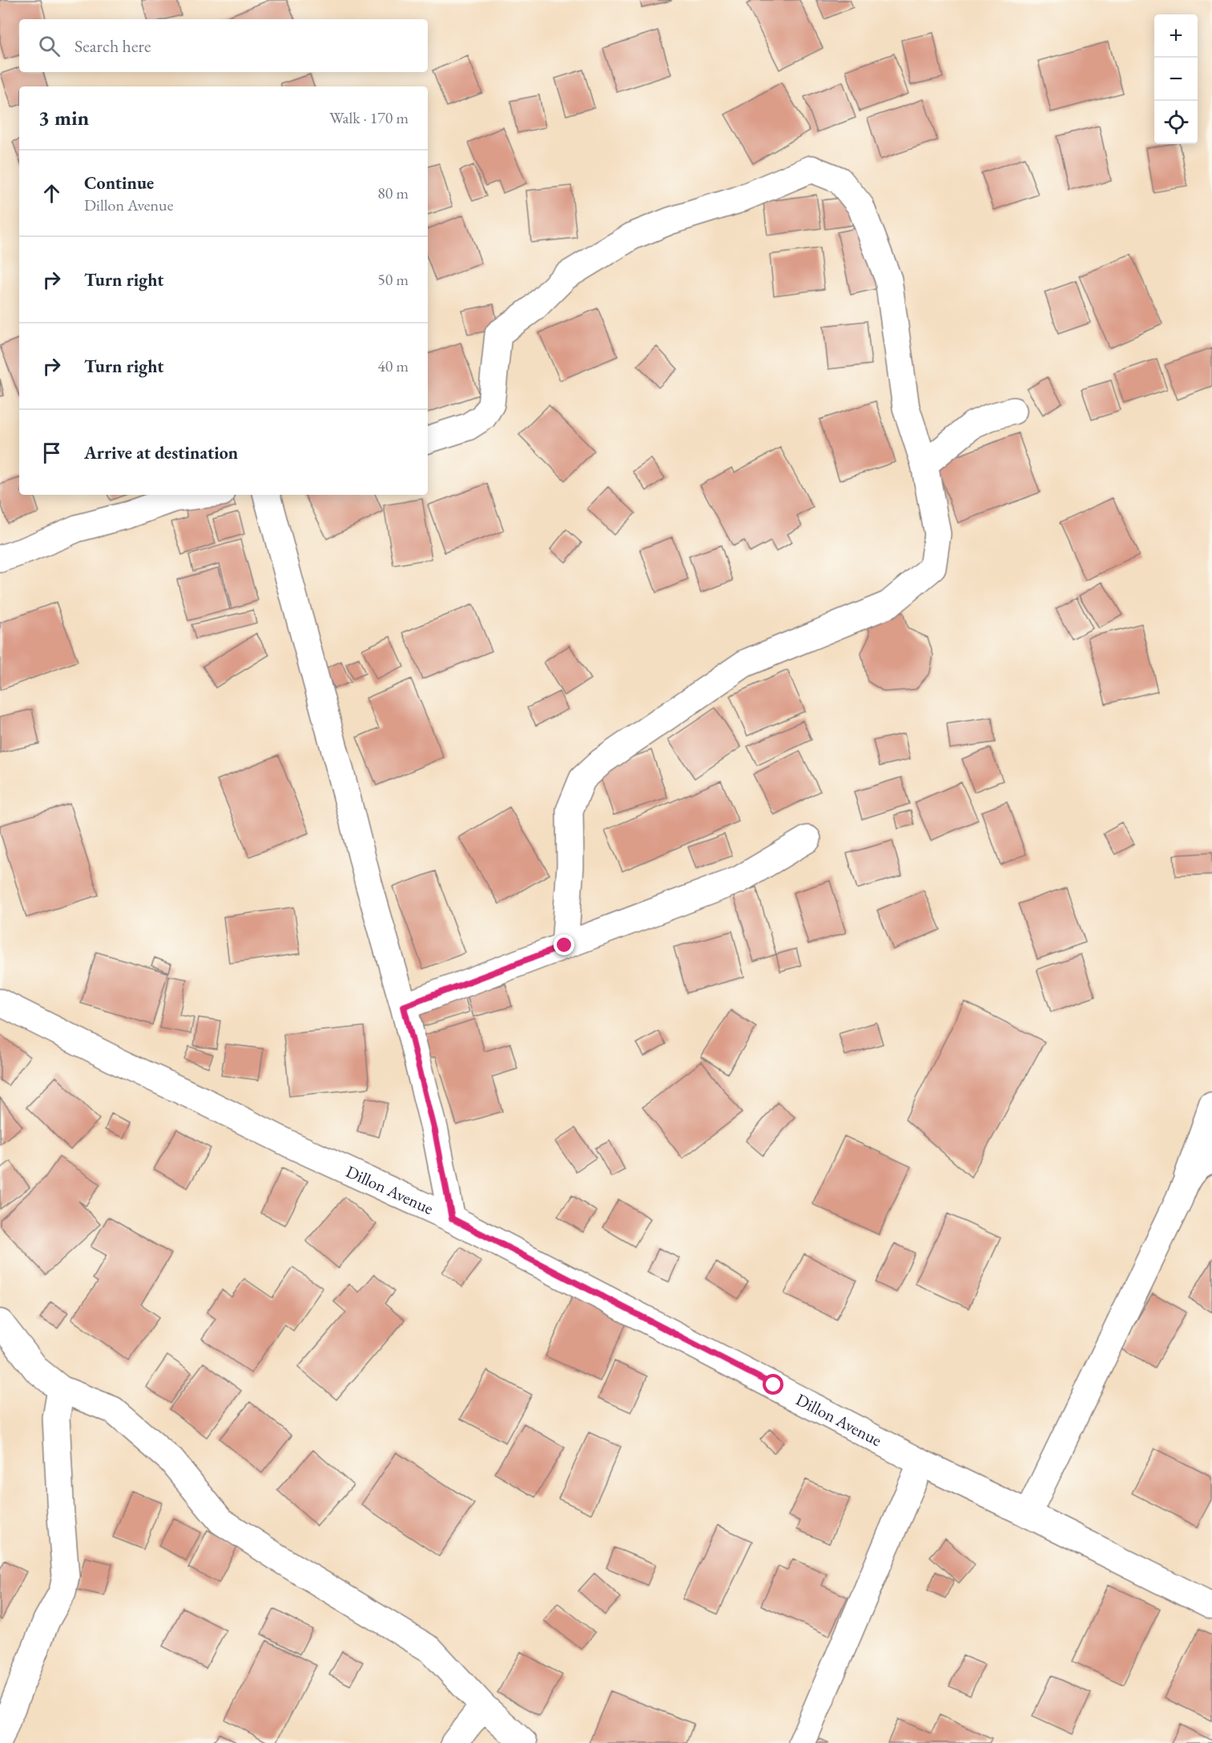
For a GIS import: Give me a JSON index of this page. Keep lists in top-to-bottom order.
{
  "streets": {
    "street": ["Dillon Avenue"]
  },
  "page": {
    "map_buttons": ["+", "−"],
    "search": "Search here",
    "heading": ["3 min", "Walk · 170 m"],
    "list": [
      ["Continue", "Dillon Avenue", "80 m"],
      ["Turn right", "50 m"],
      ["Turn right", "40 m"],
      "Arrive at destination"
    ]
  }
}
